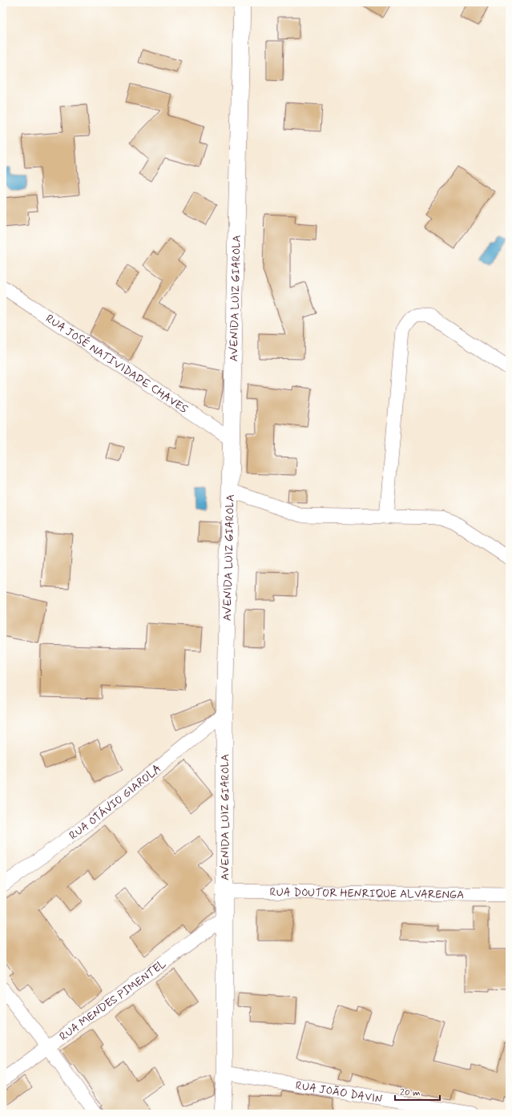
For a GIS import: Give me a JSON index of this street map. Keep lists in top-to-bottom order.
{
  "streets": {
    "street": [
      "AVENIDA LUIZ GIAROLA",
      "RUA JOSÉ NATIVIDADE CHAVES",
      "RUA OTÁVIO GIAROLA",
      "RUA DOUTOR HENRIQUE ALVARENGA",
      "RUA MENDES PIMENTEL",
      "RUA JOÃO DAVIN"
    ]
  },
  "crossings": [
    ["AVENIDA LUIZ GIAROLA", "RUA JOSÉ NATIVIDADE CHAVES"],
    ["AVENIDA LUIZ GIAROLA", "RUA OTÁVIO GIAROLA"],
    ["AVENIDA LUIZ GIAROLA", "RUA DOUTOR HENRIQUE ALVARENGA"],
    ["AVENIDA LUIZ GIAROLA", "RUA MENDES PIMENTEL"],
    ["AVENIDA LUIZ GIAROLA", "RUA JOÃO DAVIN"]
  ],
  "scale_bar": "20 m"
}
